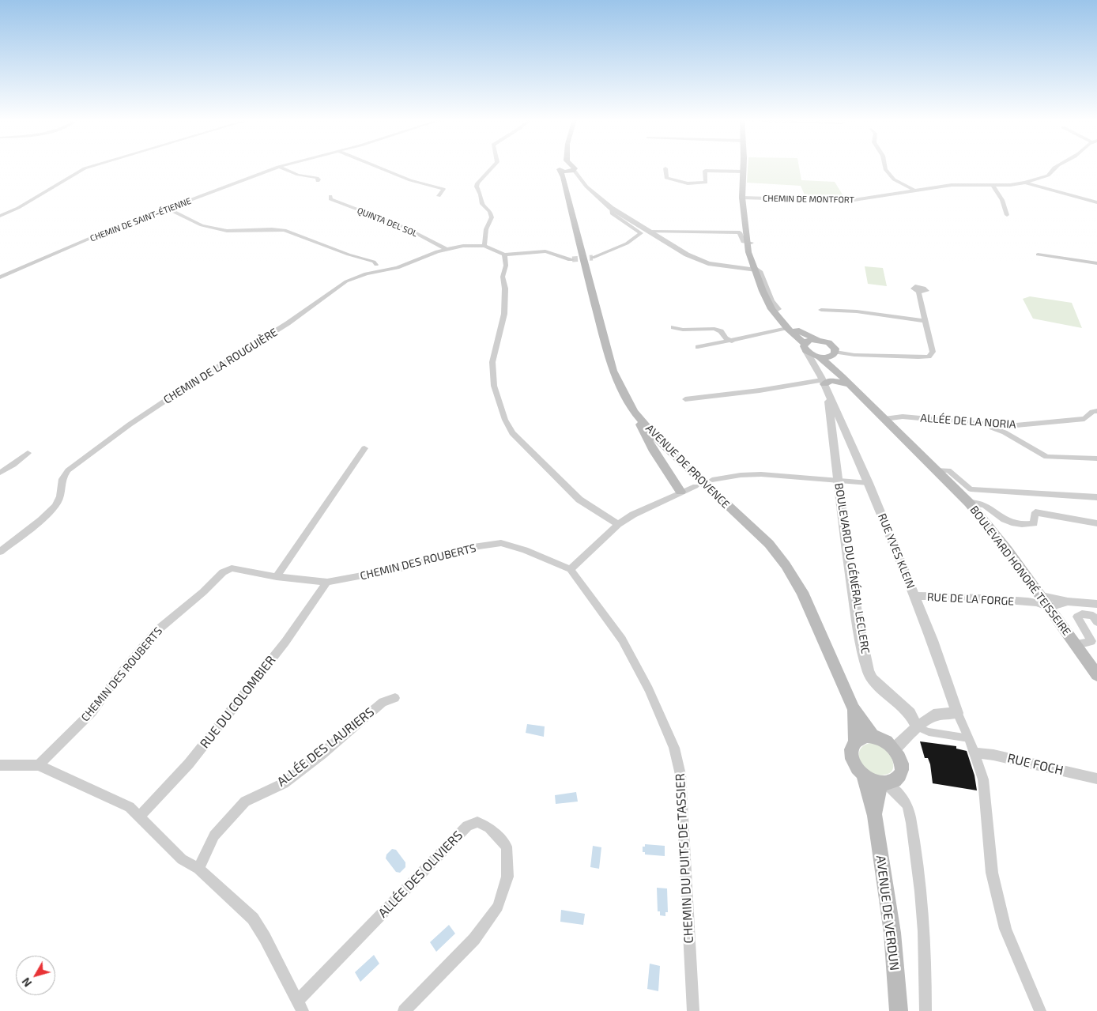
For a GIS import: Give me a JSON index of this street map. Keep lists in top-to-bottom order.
{
  "streets": {
    "main road": ["AVENUE DE PROVENCE", "BOULEVARD HONORÉ TEISSEIRE", "AVENUE DE VERDUN"],
    "street": [
      "CHEMIN DE MONTFORT",
      "CHEMIN DE SAINT-ÉTIENNE",
      "QUINTA DEL SOL",
      "CHEMIN DE LA ROUGUIÈRE",
      "ALLÉE DE LA NORIA",
      "RUE YVES KLEIN",
      "CHEMIN DES ROUBERTS",
      "BOULEVARD DU GÉNÉRAL LECLERC",
      "RUE DE LA FORGE",
      "RUE DU COLOMBIER",
      "ALLÉE DES LAURIERS",
      "RUE FOCH",
      "CHEMIN DU PUITS DE TASSIER",
      "ALLÉE DES OLIVIERS"
    ]
  },
  "crossings": [
    ["QUINTA DEL SOL", "CHEMIN DE LA ROUGUIÈRE"],
    ["ALLÉE DE LA NORIA", "BOULEVARD HONORÉ TEISSEIRE"],
    ["AVENUE DE PROVENCE", "AVENUE DE VERDUN"],
    ["RUE YVES KLEIN", "BOULEVARD DU GÉNÉRAL LECLERC"],
    ["RUE YVES KLEIN", "RUE DE LA FORGE"],
    ["CHEMIN DES ROUBERTS", "RUE DU COLOMBIER"],
    ["CHEMIN DES ROUBERTS", "CHEMIN DU PUITS DE TASSIER"],
    ["BOULEVARD HONORÉ TEISSEIRE", "RUE DE LA FORGE"]
  ],
  "north": "bottom left"
}
